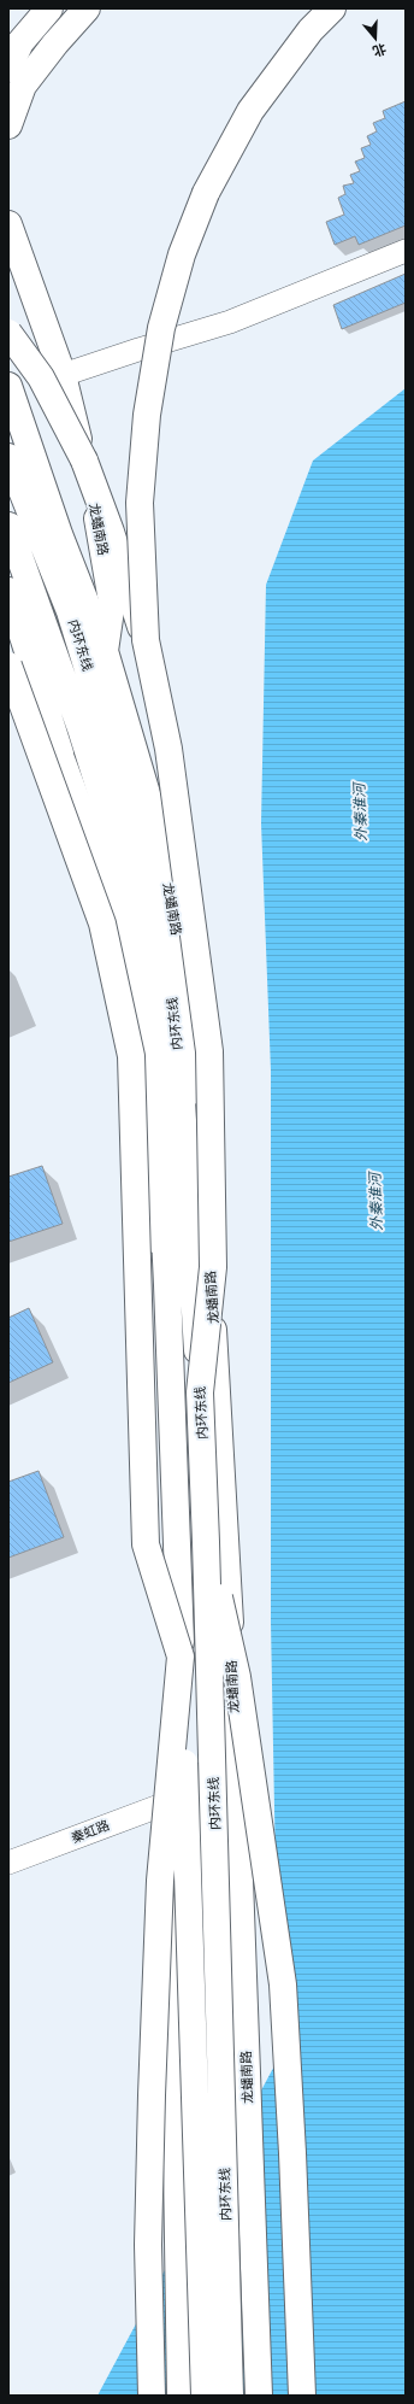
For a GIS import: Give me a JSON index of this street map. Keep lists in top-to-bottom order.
{
  "streets": {
    "main road": ["龙蟠南路", "内环东线"],
    "street": ["秦虹路"]
  },
  "water": ["外秦淮河"],
  "north": "bottom"
}
